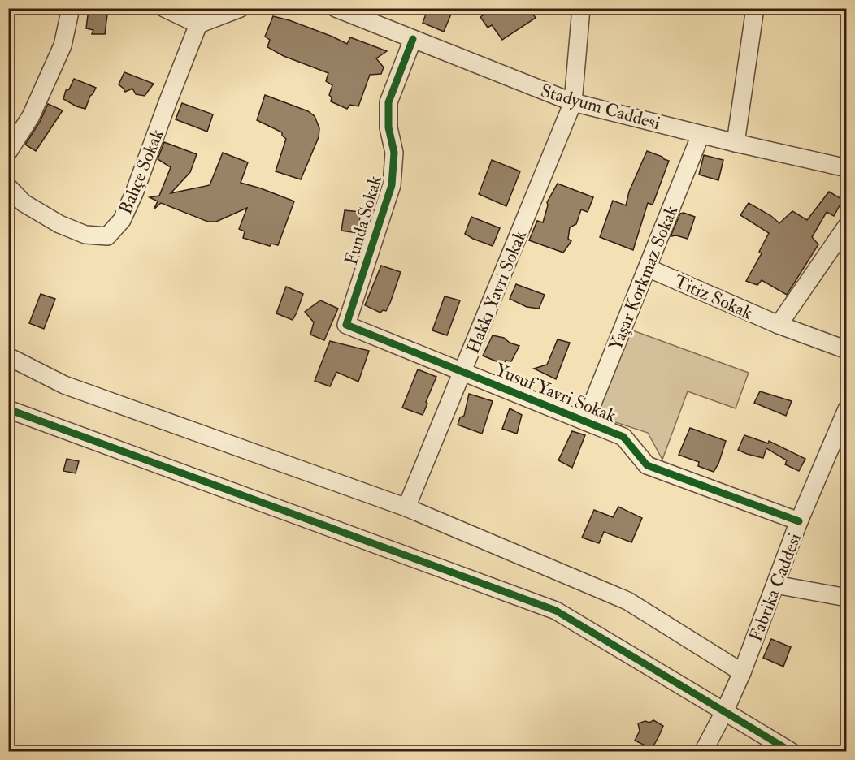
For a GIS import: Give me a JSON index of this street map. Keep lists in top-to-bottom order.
{
  "streets": {
    "street": [
      "Stadyum Caddesi",
      "Bahçe Sokak",
      "Funda Sokak",
      "Yaşar Korkmaz Sokak",
      "Hakkı Yavri Sokak",
      "Titiz Sokak",
      "Yusuf Yavri Sokak",
      "Fabrika Caddesi"
    ]
  },
  "crossings": [
    ["Stadyum Caddesi", "Funda Sokak"],
    ["Stadyum Caddesi", "Yaşar Korkmaz Sokak"],
    ["Stadyum Caddesi", "Hakkı Yavri Sokak"],
    ["Funda Sokak", "Yusuf Yavri Sokak"],
    ["Yaşar Korkmaz Sokak", "Titiz Sokak"],
    ["Yaşar Korkmaz Sokak", "Yusuf Yavri Sokak"],
    ["Hakkı Yavri Sokak", "Yusuf Yavri Sokak"],
    ["Yusuf Yavri Sokak", "Fabrika Caddesi"]
  ]
}
